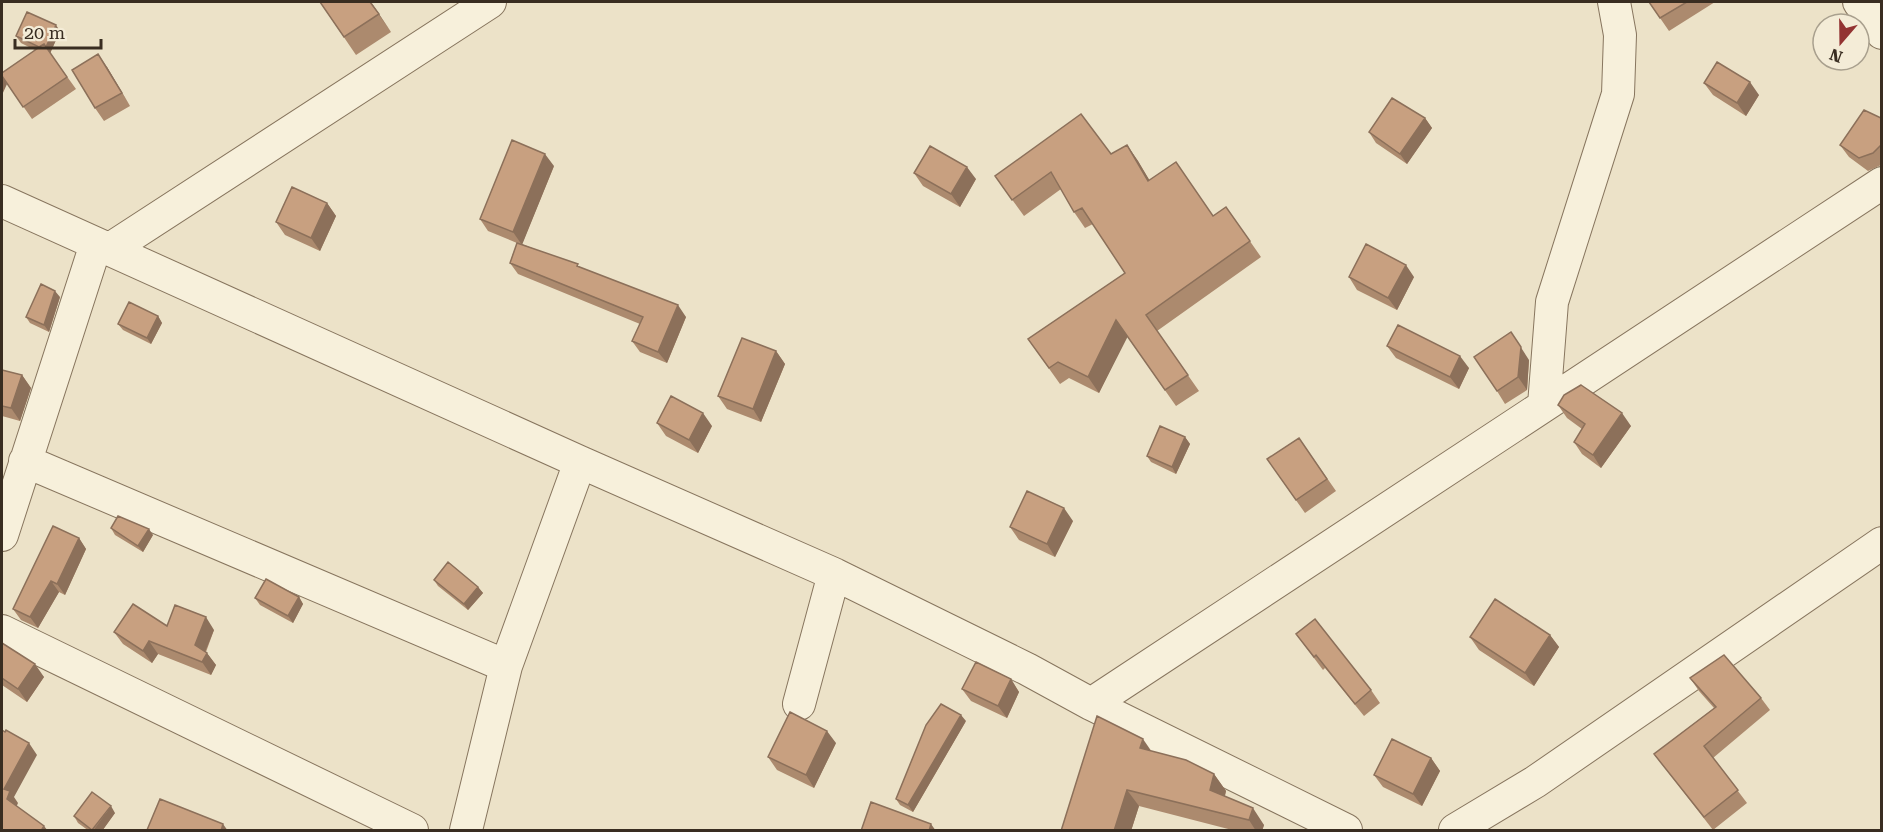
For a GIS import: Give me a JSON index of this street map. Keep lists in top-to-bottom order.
{
  "scale_bar": "20 m",
  "north": "bottom"
}
